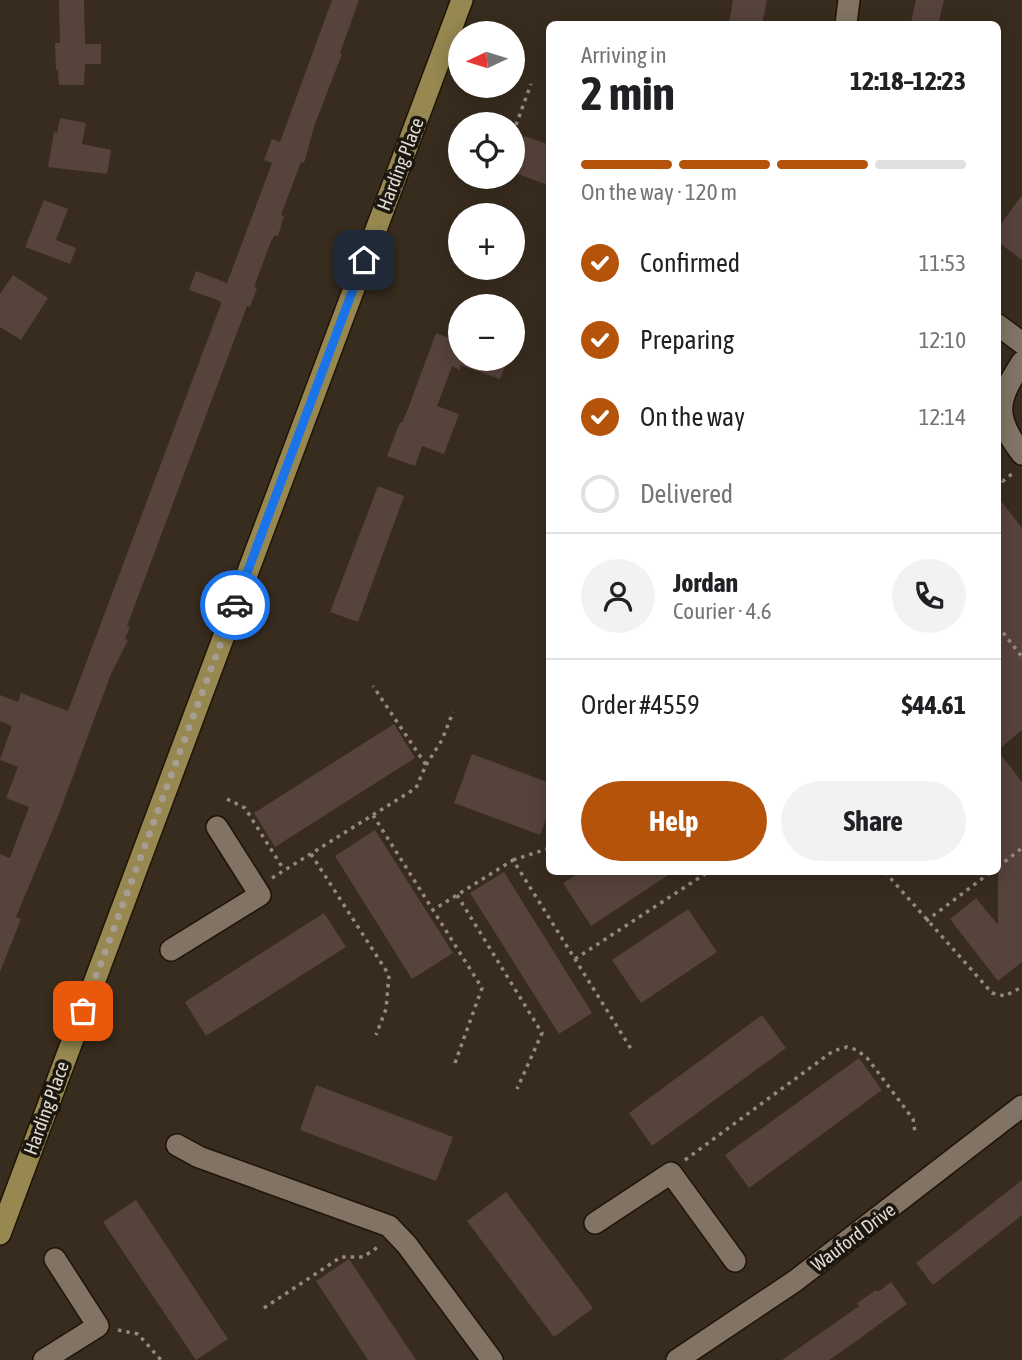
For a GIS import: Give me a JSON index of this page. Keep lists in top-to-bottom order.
{
  "streets": {
    "main road": ["Harding Place"],
    "street": ["Wauford Drive"]
  },
  "north": "left",
  "page": {
    "map_buttons": ["+", "−"],
    "heading": ["2 min", "Arriving in", "12:18–12:23"],
    "panel": [
      "Jordan",
      "Courier · 4.6",
      "Order #4559",
      "$44.61"
    ],
    "bar": "On the way · 120 m",
    "list": [
      ["Confirmed", "11:53"],
      ["Preparing", "12:10"],
      ["On the way", "12:14"],
      "Delivered"
    ],
    "buttons": ["Help", "Share"]
  }
}
